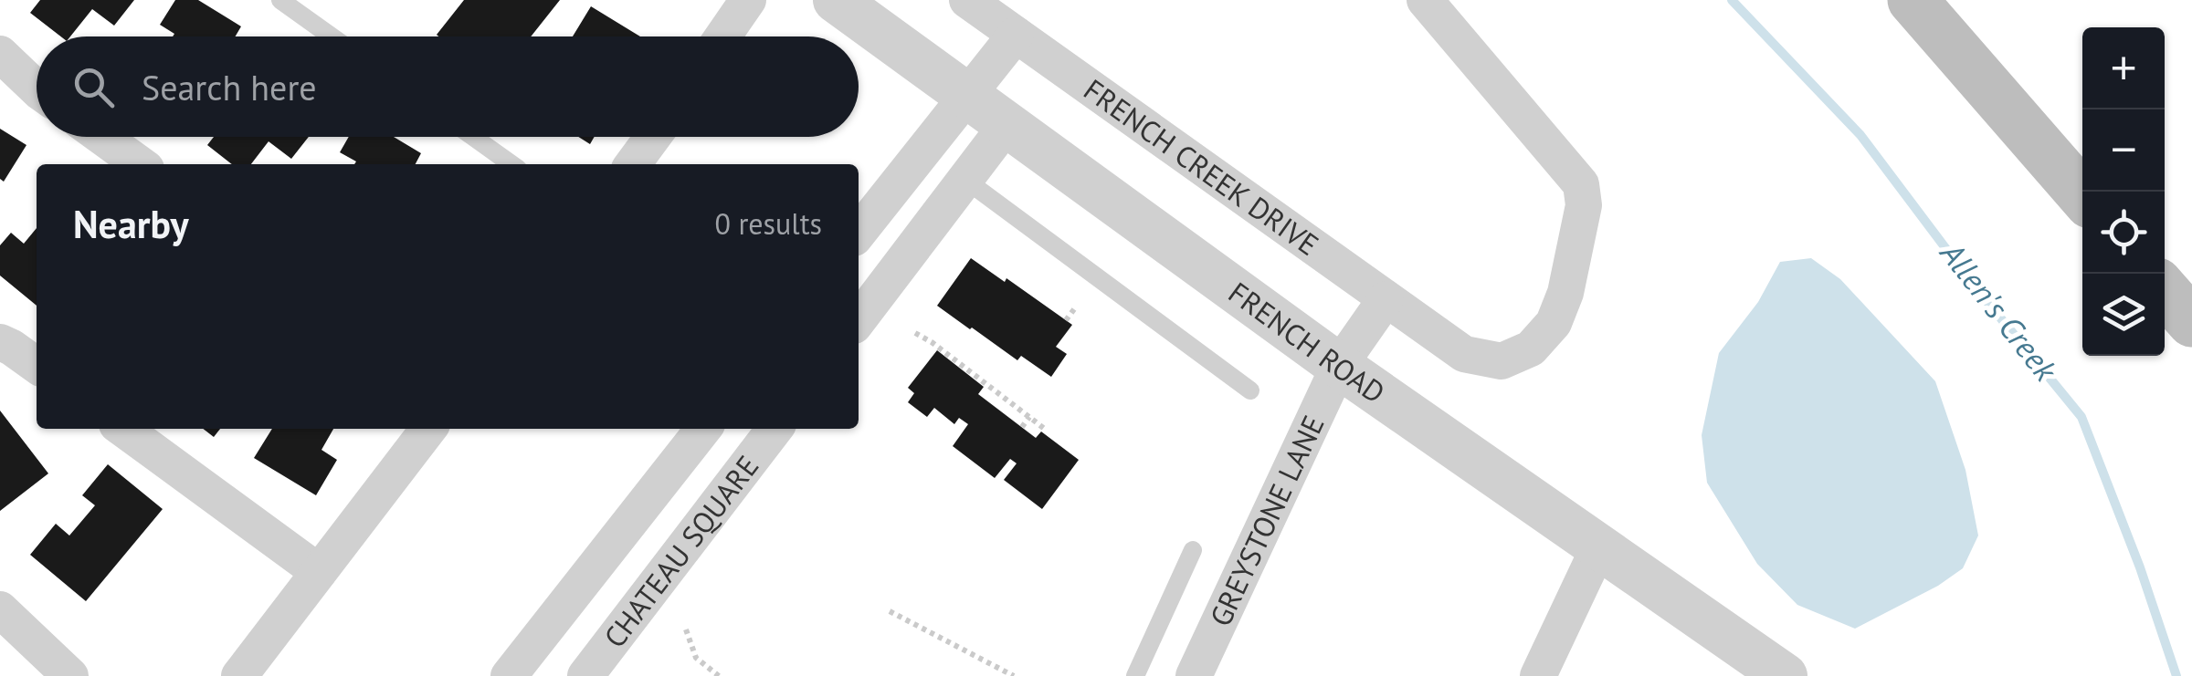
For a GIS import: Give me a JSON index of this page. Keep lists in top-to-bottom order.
{
  "streets": {
    "street": [
      "FRENCH CREEK DRIVE",
      "FRENCH ROAD",
      "GREYSTONE LANE",
      "CHATEAU SQUARE"
    ]
  },
  "crossings": [
    ["FRENCH ROAD", "GREYSTONE LANE"]
  ],
  "water": ["Allen's Creek"],
  "page": {
    "map_buttons": ["+", "−"],
    "search": "Search here",
    "heading": ["Nearby", "0 results"]
  }
}
